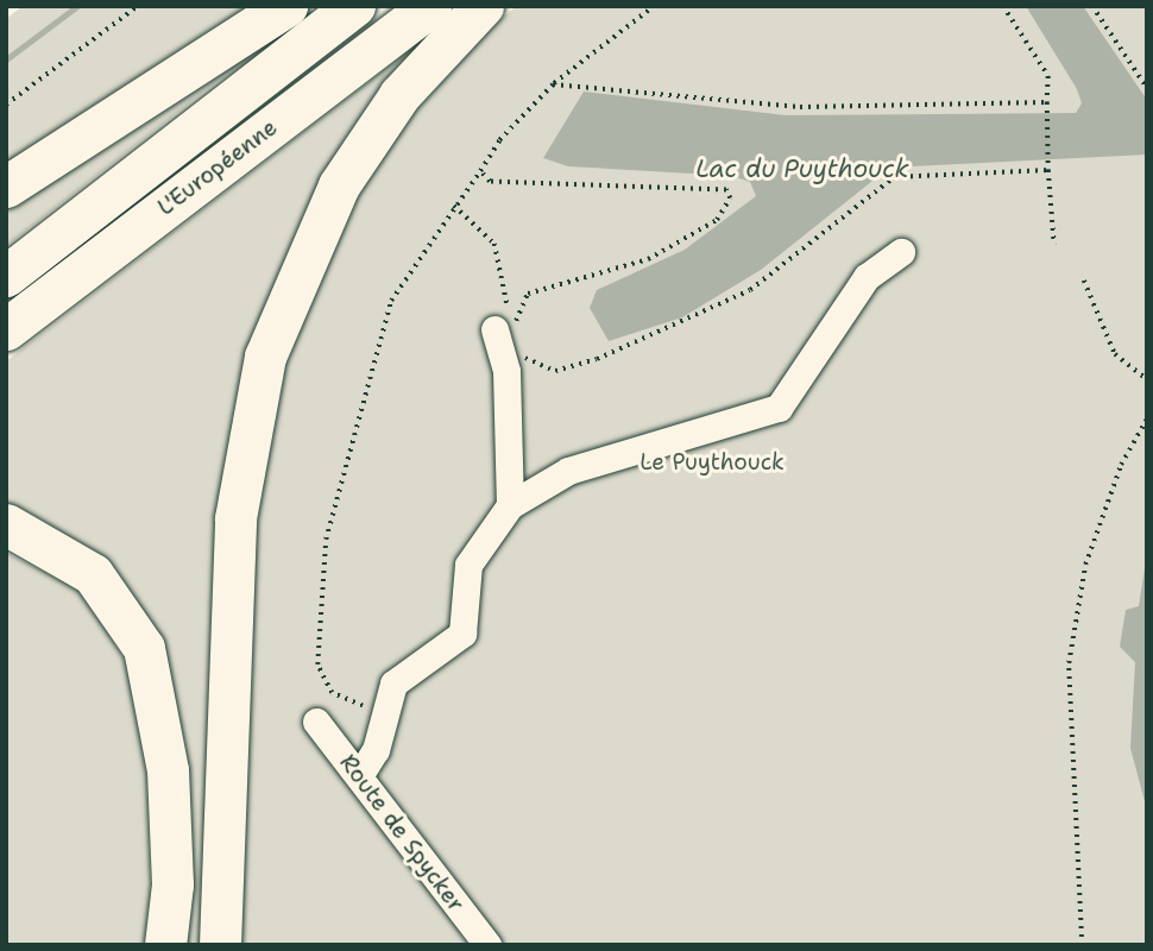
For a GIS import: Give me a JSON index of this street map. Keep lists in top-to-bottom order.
{
  "streets": {
    "highway": ["L'Européenne"],
    "street": ["Route de Spycker"]
  },
  "water": ["Lac du Puythouck"],
  "parks": ["Le Puythouck"]
}
